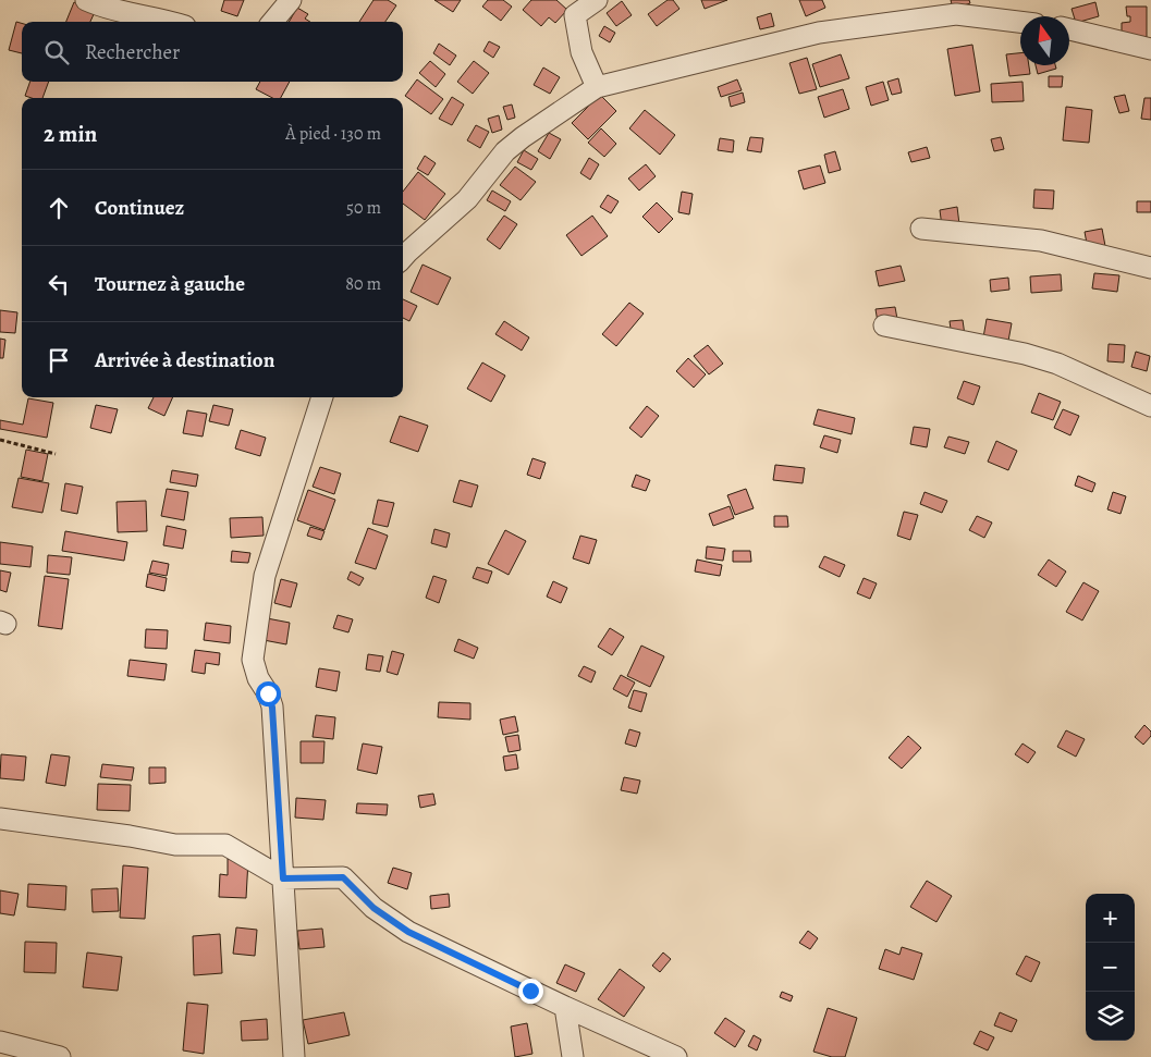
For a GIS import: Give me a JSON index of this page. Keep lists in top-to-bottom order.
{
  "north": "top",
  "page": {
    "search": "Rechercher",
    "heading": ["2 min", "À pied · 130 m"],
    "list": [
      ["Continuez", "50 m"],
      ["Tournez à gauche", "80 m"],
      "Arrivée à destination"
    ],
    "map_buttons": ["+", "−"]
  }
}
